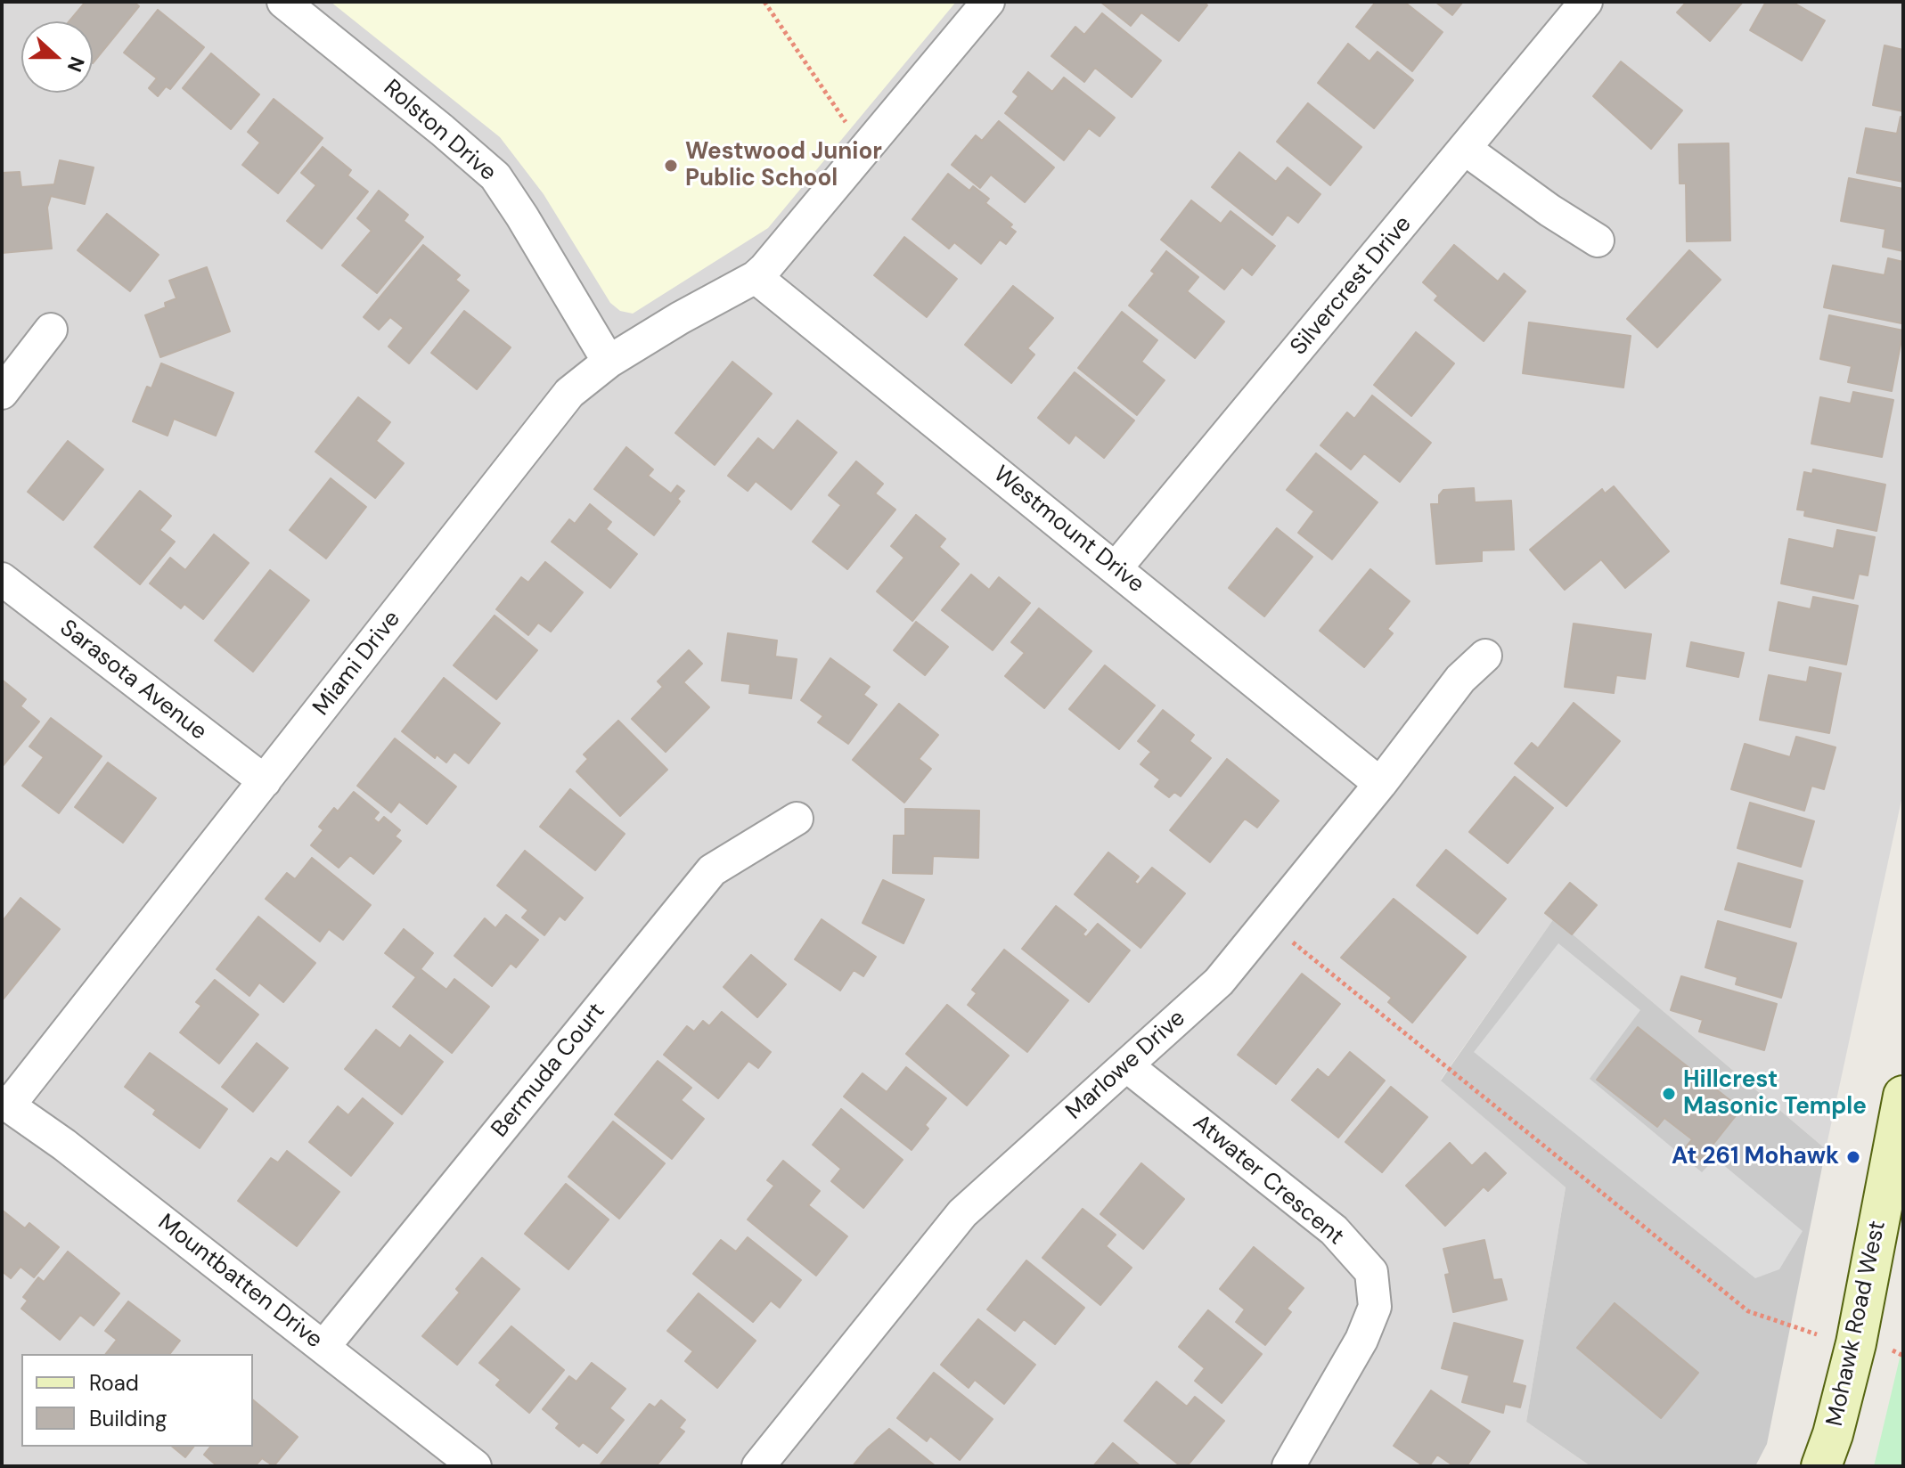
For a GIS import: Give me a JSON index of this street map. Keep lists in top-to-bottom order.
{
  "streets": {
    "main road": ["Mohawk Road West"],
    "street": [
      "Rolston Drive",
      "Silvercrest Drive",
      "Westmount Drive",
      "Miami Drive",
      "Sarasota Avenue",
      "Marlowe Drive",
      "Bermuda Court",
      "Atwater Crescent",
      "Mountbatten Drive"
    ]
  },
  "crossings": [
    ["Rolston Drive", "Miami Drive"],
    ["Silvercrest Drive", "Westmount Drive"],
    ["Westmount Drive", "Miami Drive"],
    ["Westmount Drive", "Marlowe Drive"],
    ["Miami Drive", "Sarasota Avenue"],
    ["Miami Drive", "Mountbatten Drive"],
    ["Marlowe Drive", "Atwater Crescent"],
    ["Bermuda Court", "Mountbatten Drive"]
  ],
  "places": ["Westwood Junior Public School", "Hillcrest Masonic Temple", "At 261 Mohawk"],
  "legend": ["Road", "Building"],
  "north": "right"
}
